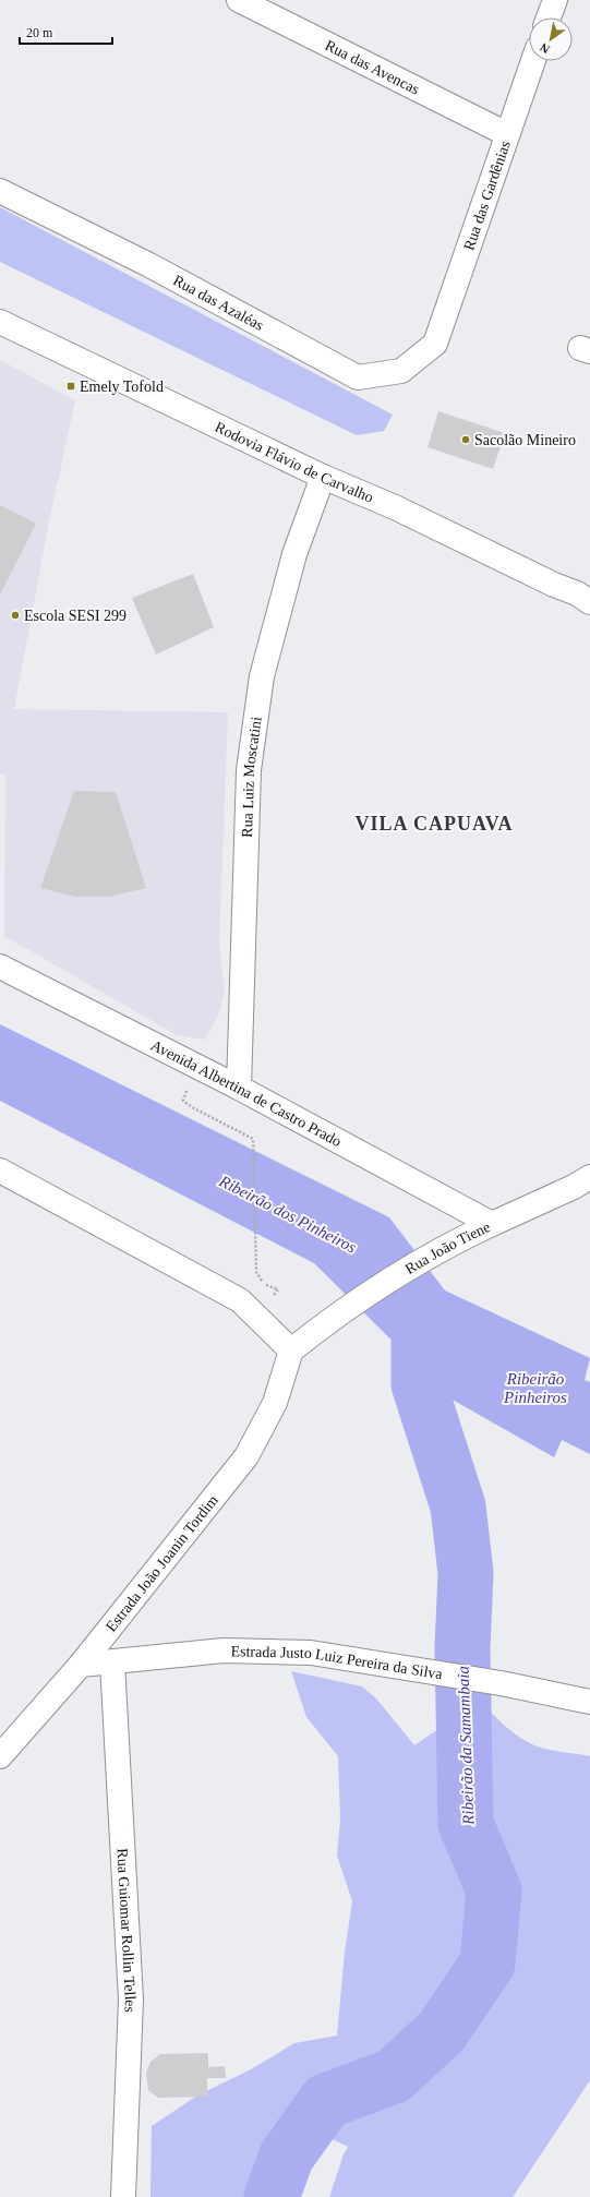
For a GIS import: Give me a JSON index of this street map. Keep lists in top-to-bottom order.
{
  "streets": {
    "main road": [
      "Rua das Avencas",
      "Rua das Gardênias",
      "Rua das Azaléas",
      "Rodovia Flávio de Carvalho",
      "Rua Luiz Moscatini",
      "Avenida Albertina de Castro Prado",
      "Rua João Tiene",
      "Estrada João Joanin Tordim",
      "Estrada Justo Luiz Pereira da Silva",
      "Rua Guiomar Rollin Telles"
    ]
  },
  "crossings": [
    ["Rua das Avencas", "Rua das Gardênias"],
    ["Rua das Gardênias", "Rua das Azaléas"],
    ["Rodovia Flávio de Carvalho", "Rua Luiz Moscatini"],
    ["Rua Luiz Moscatini", "Avenida Albertina de Castro Prado"],
    ["Avenida Albertina de Castro Prado", "Rua João Tiene"],
    ["Rua João Tiene", "Estrada João Joanin Tordim"],
    ["Estrada João Joanin Tordim", "Estrada Justo Luiz Pereira da Silva"],
    ["Estrada Justo Luiz Pereira da Silva", "Rua Guiomar Rollin Telles"]
  ],
  "districts": ["VILA CAPUAVA"],
  "water": ["Ribeirão dos Pinheiros", "Ribeirão Pinheiros", "Ribeirão da Samambaia"],
  "places": {
    "transit": ["Emely Tofold"],
    "other": ["Sacolão Mineiro", "Escola SESI 299"]
  },
  "scale_bar": "20 m",
  "north": "bottom left"
}
